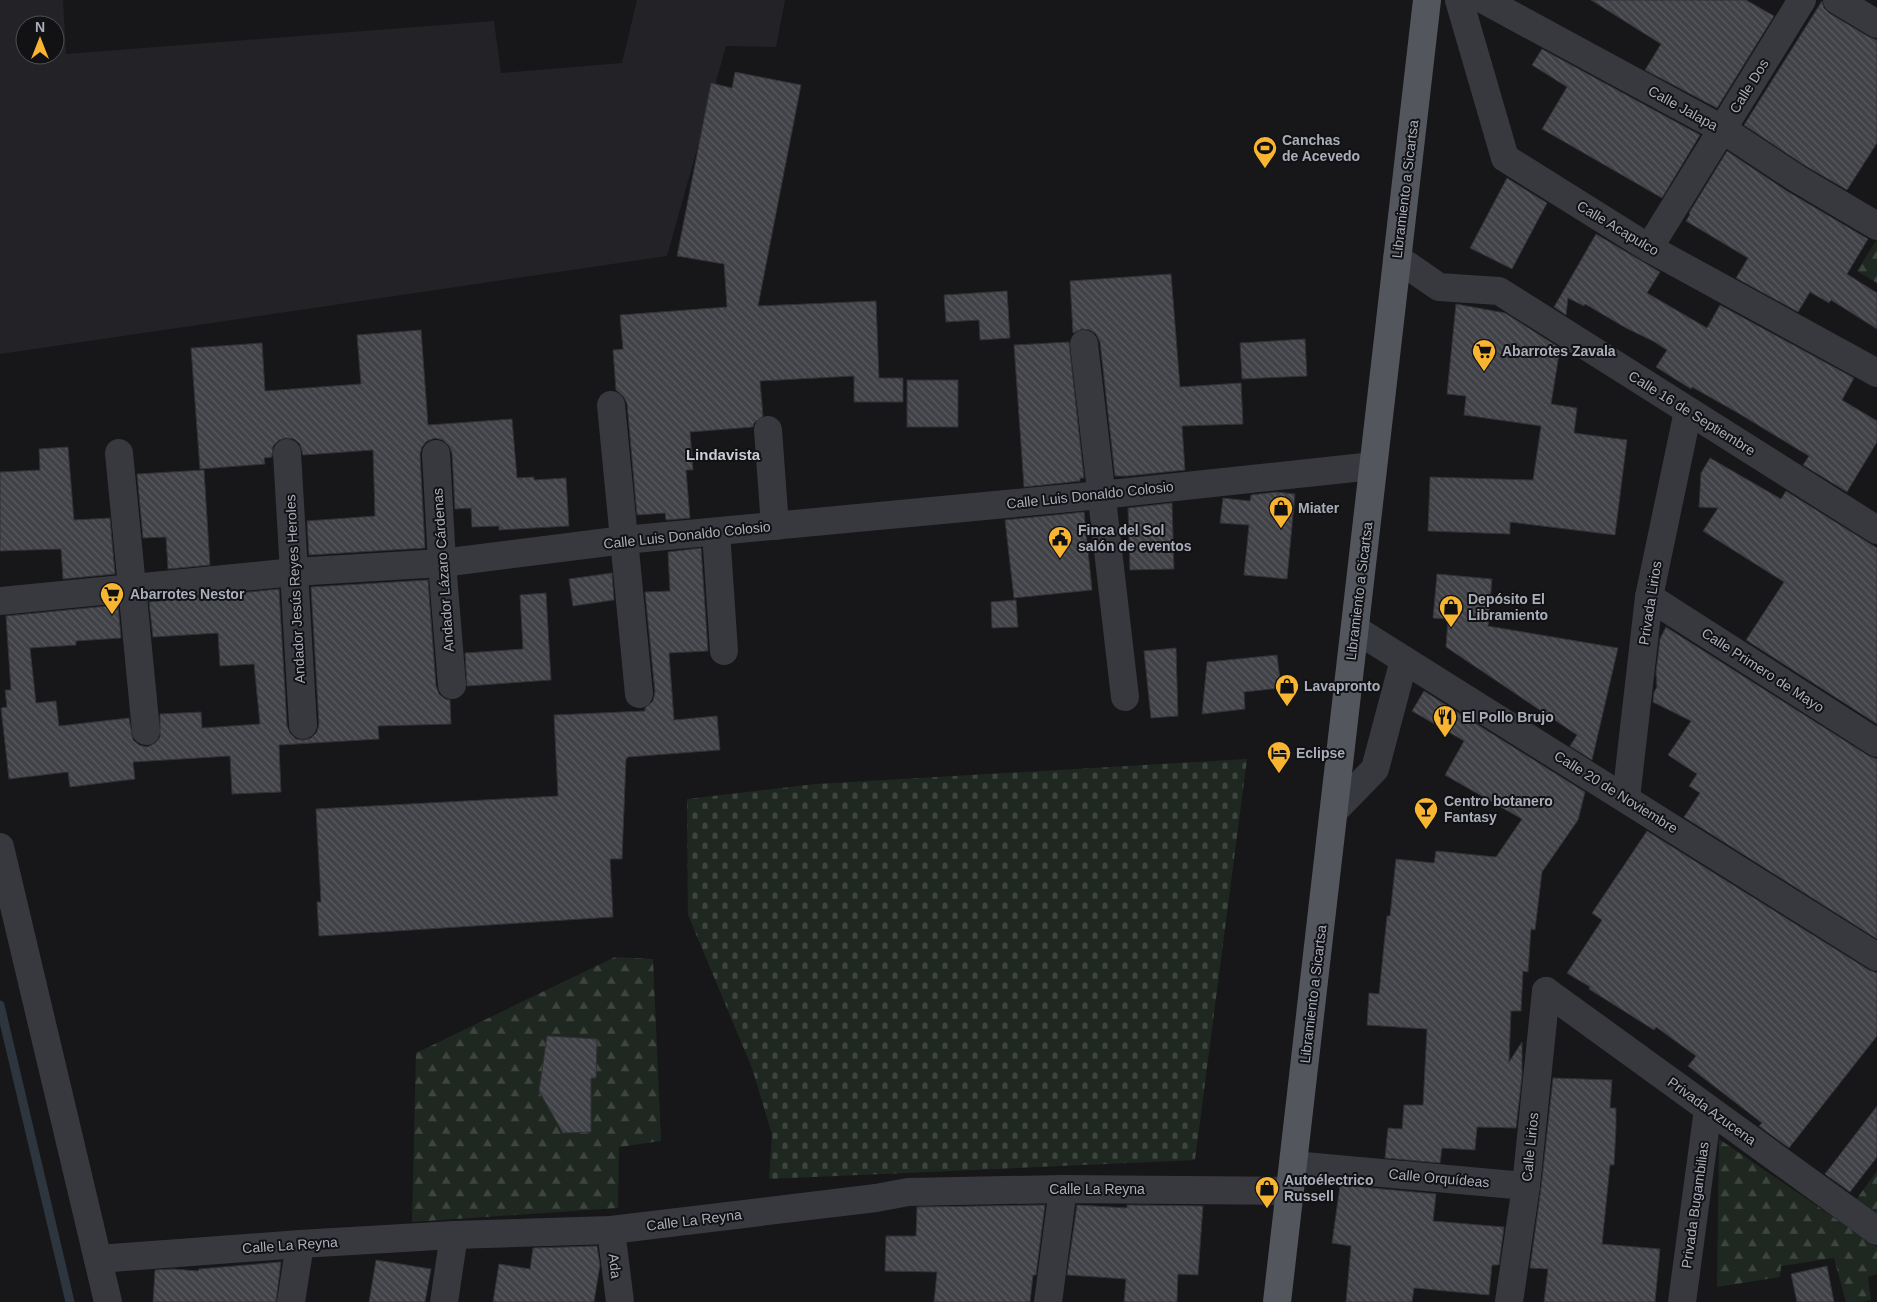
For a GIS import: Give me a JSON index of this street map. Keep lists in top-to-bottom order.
{
  "streets": {
    "main road": ["Libramiento a Sicartsa"],
    "street": [
      "Calle Dos",
      "Calle Jalapa",
      "Calle Acapulco",
      "Calle 16 de Septiembre",
      "Calle Luis Donaldo Colosio",
      "Andador Lázaro Cárdenas",
      "Andador Jesús Reyes Heroles",
      "Privada Lirios",
      "Calle Primero de Mayo",
      "Calle 20 de Noviembre",
      "Privada Azucena",
      "Calle Lirios",
      "Calle Orquídeas",
      "Calle La Reyna",
      "Privada Bugambilias",
      "Ada"
    ]
  },
  "crossings": [
    ["Calle Dos", "Calle Jalapa"],
    ["Calle Dos", "Calle Acapulco"],
    ["Libramiento a Sicartsa", "Calle 16 de Septiembre"],
    ["Libramiento a Sicartsa", "Calle Luis Donaldo Colosio"],
    ["Libramiento a Sicartsa", "Calle 20 de Noviembre"],
    ["Libramiento a Sicartsa", "Calle Orquídeas"],
    ["Libramiento a Sicartsa", "Calle La Reyna"],
    ["Calle 16 de Septiembre", "Privada Lirios"],
    ["Calle Luis Donaldo Colosio", "Andador Lázaro Cárdenas"],
    ["Calle Luis Donaldo Colosio", "Andador Jesús Reyes Heroles"],
    ["Privada Lirios", "Calle Primero de Mayo"],
    ["Privada Lirios", "Calle 20 de Noviembre"],
    ["Privada Azucena", "Calle Lirios"],
    ["Privada Azucena", "Privada Bugambilias"],
    ["Calle Lirios", "Calle Orquídeas"],
    ["Calle Orquídeas", "Calle La Reyna"],
    ["Calle La Reyna", "Ada"]
  ],
  "districts": ["Lindavista"],
  "places": {
    "sports": ["Canchas de Acevedo"],
    "supermarket": ["Abarrotes Zavala", "Abarrotes Nestor"],
    "shop": [
      "Miater",
      "Depósito El Libramiento",
      "Lavapronto",
      "Autoélectrico Russell"
    ],
    "public building": ["Finca del Sol salón de eventos"],
    "restaurant": ["El Pollo Brujo"],
    "hotel": ["Eclipse"],
    "bar": ["Centro botanero Fantasy"]
  },
  "north": "top"
}
